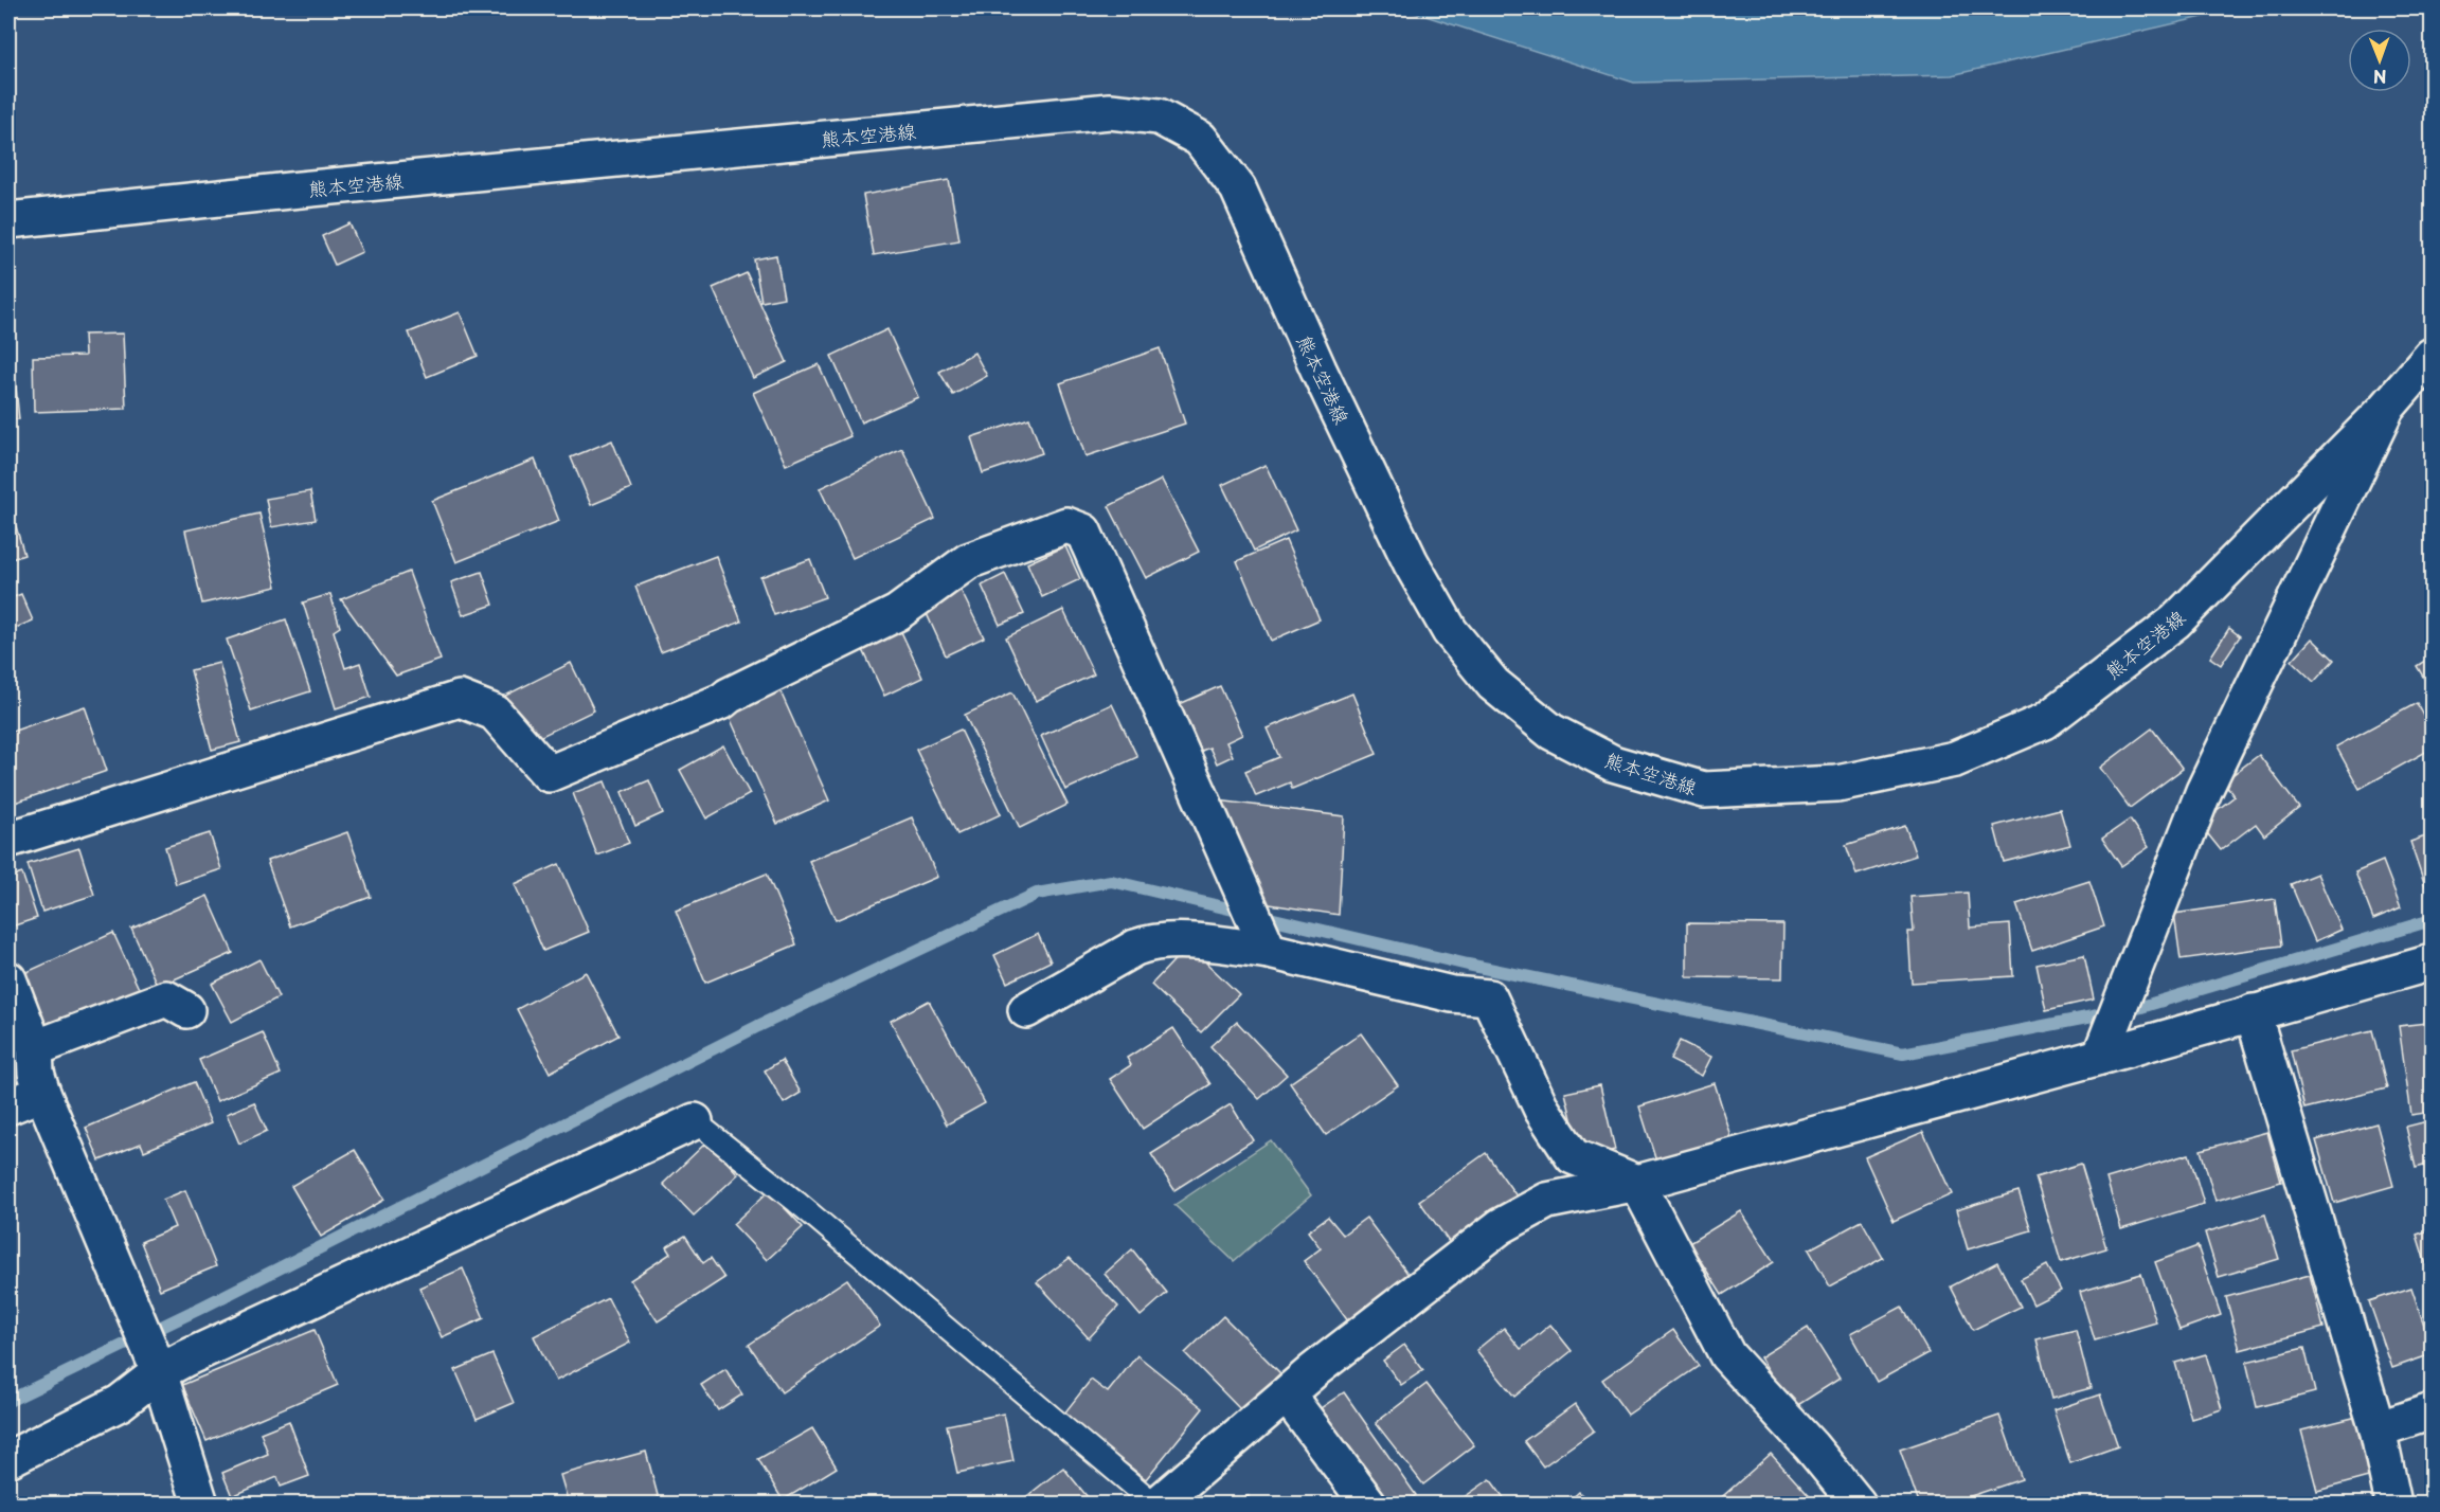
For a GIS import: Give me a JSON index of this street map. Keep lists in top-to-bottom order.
{
  "streets": {
    "street": ["熊本空港線"]
  },
  "north": "bottom"
}
